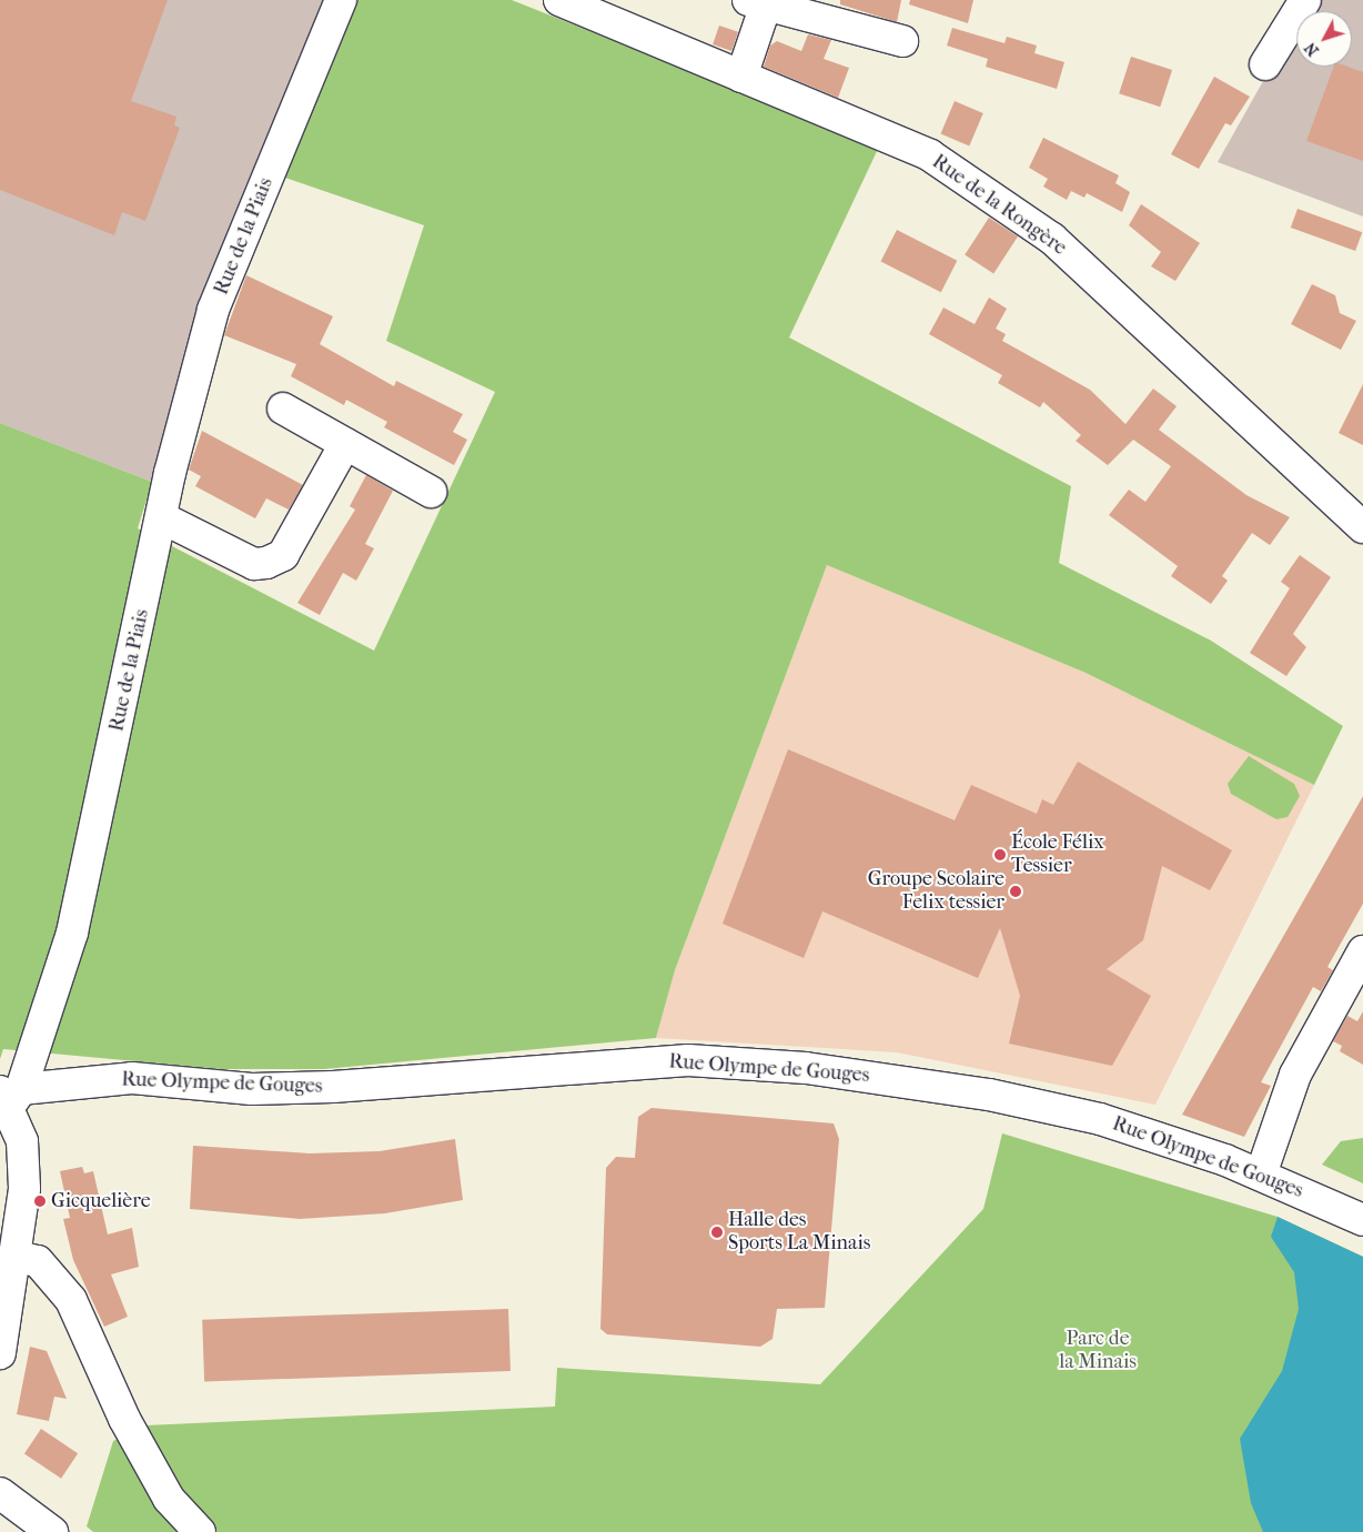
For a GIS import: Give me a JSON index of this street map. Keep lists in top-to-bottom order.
{
  "streets": {
    "street": ["Rue de la Rongère", "Rue de la Piais", "Rue Olympe de Gouges"]
  },
  "crossings": [
    ["Rue de la Piais", "Rue Olympe de Gouges"]
  ],
  "parks": ["Parc de la Minais"],
  "places": [
    "École Félix Tessier",
    "Groupe Scolaire Felix tessier",
    "Gicquelière",
    "Halle des Sports La Minais"
  ],
  "north": "bottom left"
}
